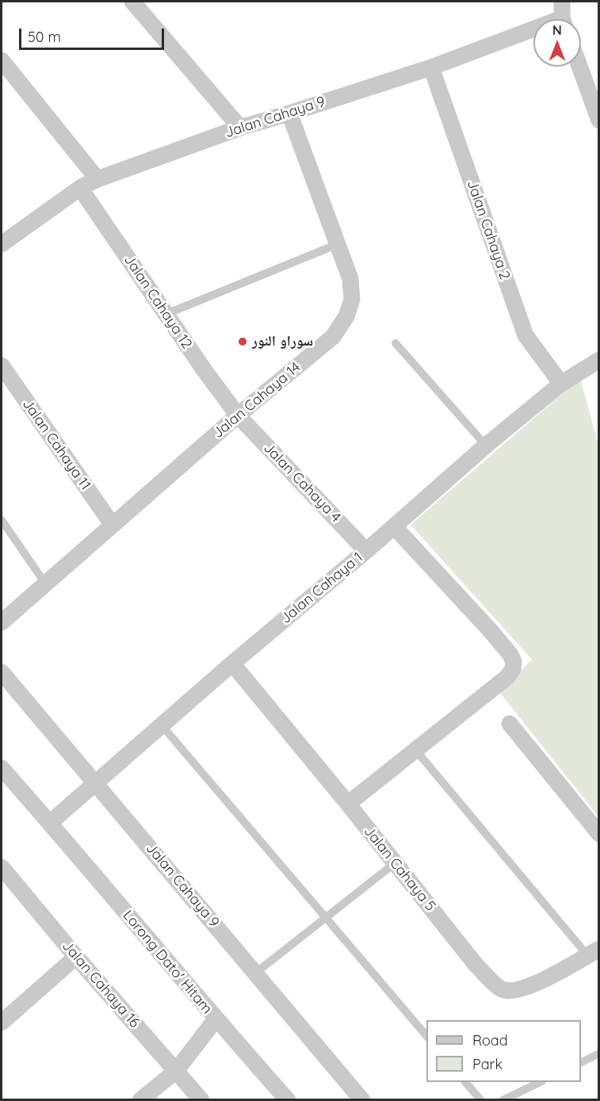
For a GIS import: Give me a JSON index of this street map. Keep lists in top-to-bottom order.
{
  "streets": {
    "street": [
      "Jalan Cahaya 9",
      "Jalan Cahaya 2",
      "Jalan Cahaya 12",
      "Jalan Cahaya 14",
      "Jalan Cahaya 11",
      "Jalan Cahaya 4",
      "Jalan Cahaya 1",
      "Jalan Cahaya 5",
      "Lorong Dato' Hitam",
      "Jalan Cahaya 16"
    ]
  },
  "crossings": [
    ["Jalan Cahaya 9", "Jalan Cahaya 2"],
    ["Jalan Cahaya 9", "Jalan Cahaya 12"],
    ["Jalan Cahaya 9", "Jalan Cahaya 14"],
    ["Jalan Cahaya 9", "Jalan Cahaya 1"],
    ["Jalan Cahaya 2", "Jalan Cahaya 1"],
    ["Jalan Cahaya 12", "Jalan Cahaya 14"],
    ["Jalan Cahaya 12", "Jalan Cahaya 4"],
    ["Jalan Cahaya 14", "Jalan Cahaya 11"],
    ["Jalan Cahaya 14", "Jalan Cahaya 4"],
    ["Jalan Cahaya 4", "Jalan Cahaya 1"],
    ["Jalan Cahaya 1", "Jalan Cahaya 5"],
    ["Jalan Cahaya 1", "Lorong Dato' Hitam"]
  ],
  "places": ["سوراو النور"],
  "legend": ["Road", "Park"],
  "scale_bar": "50 m",
  "north": "top"
}
